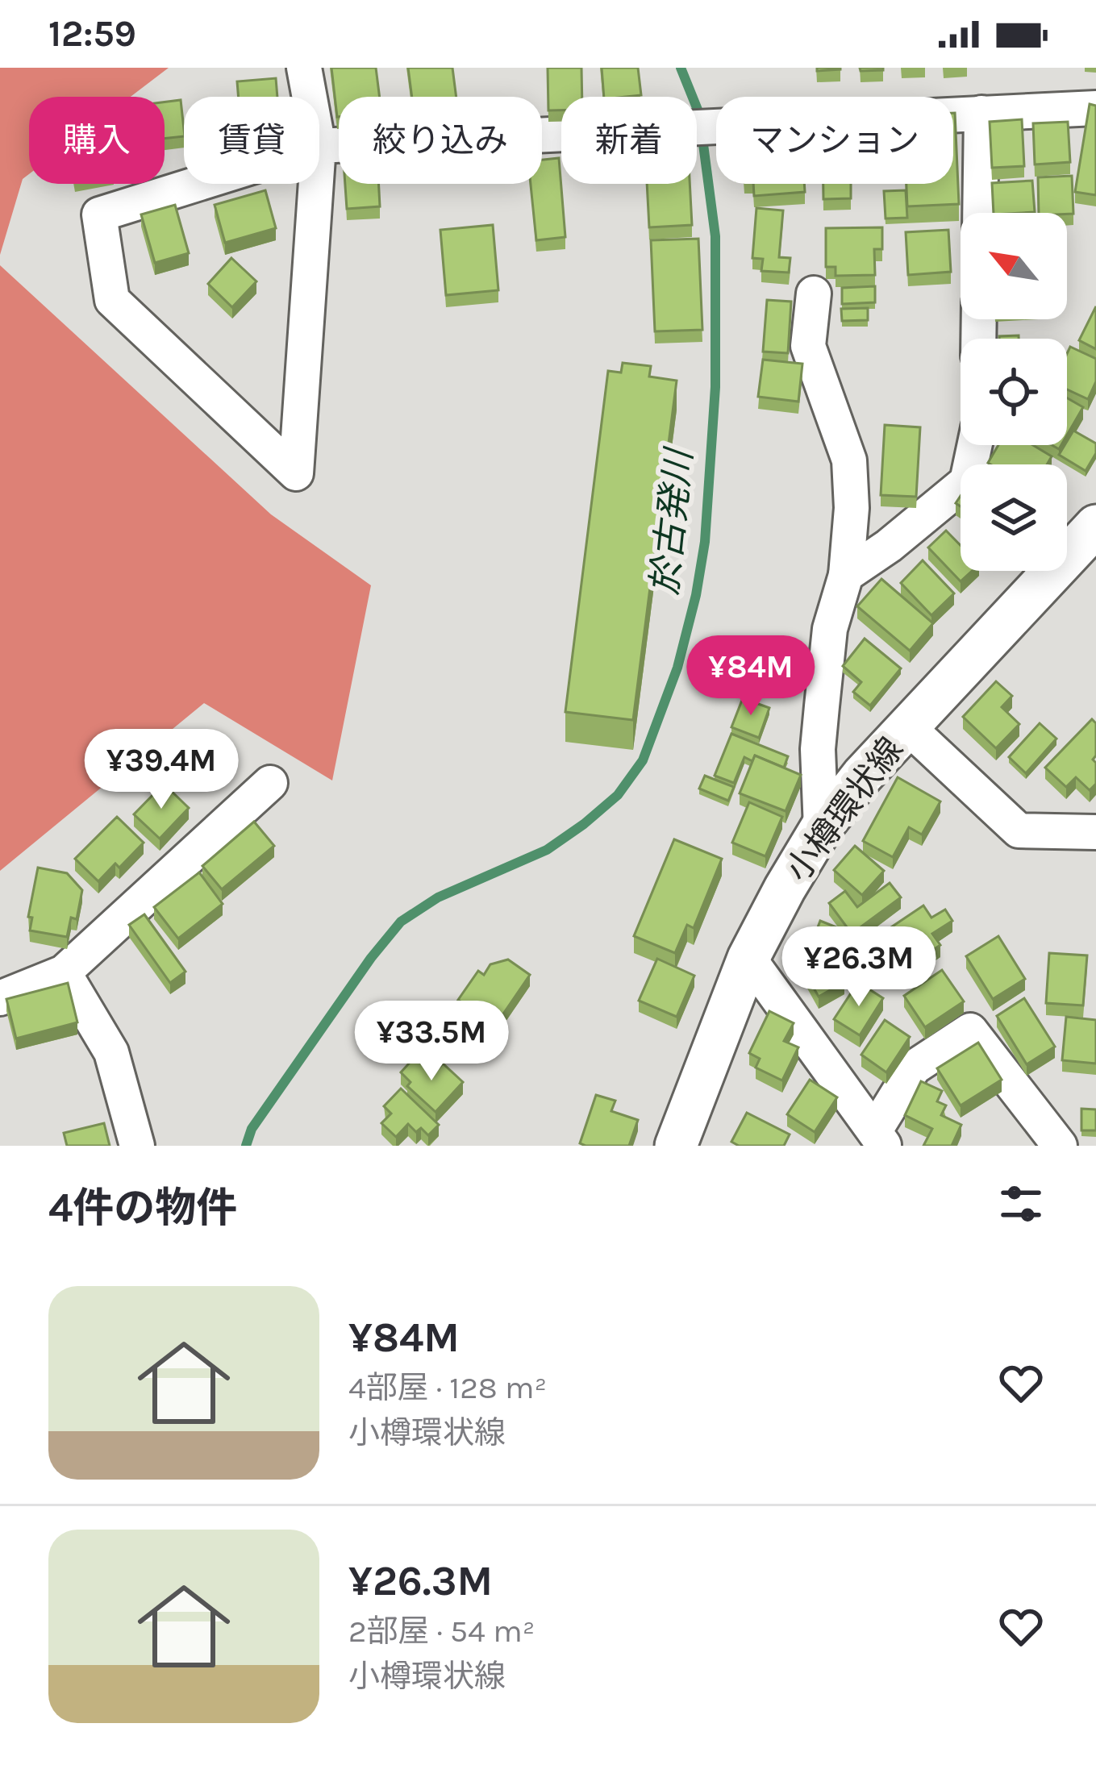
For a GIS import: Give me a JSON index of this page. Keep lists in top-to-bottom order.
{
  "streets": {
    "main road": ["小樽環状線"]
  },
  "water": ["於古発川"],
  "north": "top left",
  "page": {
    "status": "12:59",
    "chip": [
      "購入",
      "賃貸",
      "絞り込み",
      "新着",
      "マンション"
    ],
    "price": [
      "¥84M",
      "¥39.4M",
      "¥26.3M",
      "¥33.5M"
    ],
    "heading": "4件の物件",
    "list": [
      {
        "name": "¥84M",
        "note": "4部屋 · 128 m² · 小樽環状線"
      },
      {
        "name": "¥26.3M",
        "note": "2部屋 · 54 m² · 小樽環状線"
      }
    ]
  }
}
